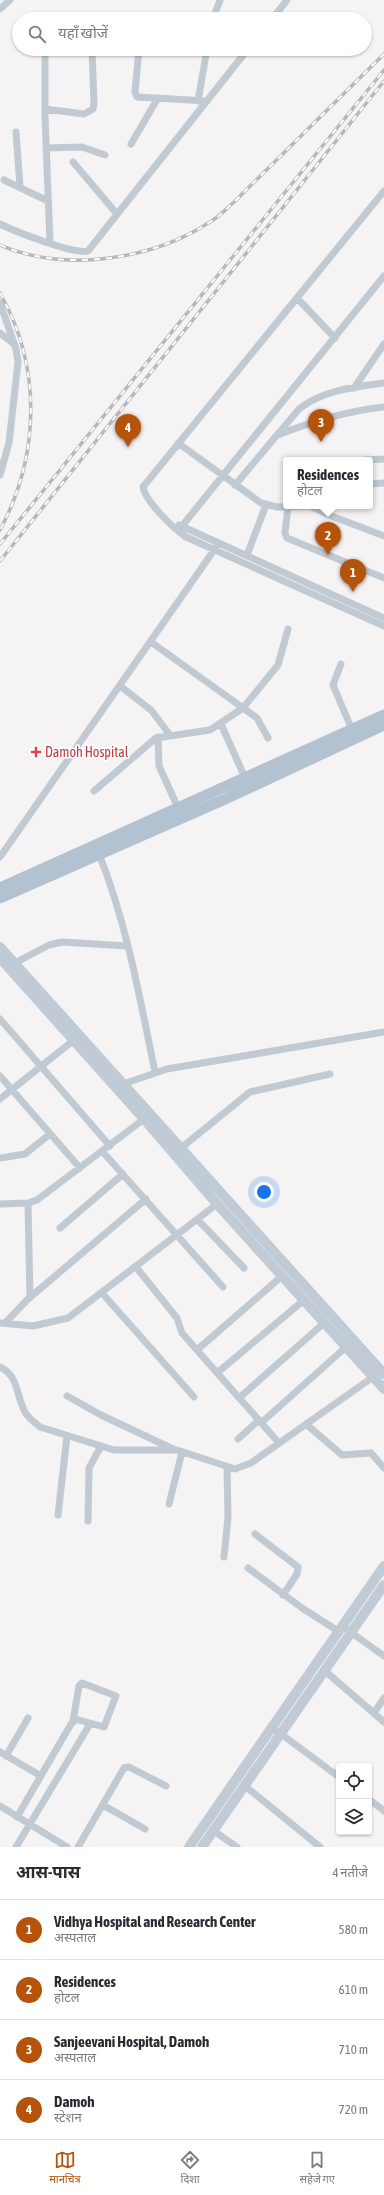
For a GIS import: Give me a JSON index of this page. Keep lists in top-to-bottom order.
{
  "places": {
    "health": ["Damoh Hospital"]
  },
  "page": {
    "search": "यहाँ खोजें",
    "pins": [
      "3",
      "4",
      "2",
      "1"
    ],
    "popup": ["Residences", "होटल"],
    "heading": ["आस-पास", "4 नतीजे"],
    "list": [
      {
        "mark": "1",
        "name": "Vidhya Hospital and Research Center",
        "note": "अस्पताल",
        "value": "580 m"
      },
      {
        "mark": "2",
        "name": "Residences",
        "note": "होटल",
        "value": "610 m"
      },
      {
        "mark": "3",
        "name": "Sanjeevani Hospital, Damoh",
        "note": "अस्पताल",
        "value": "710 m"
      },
      {
        "mark": "4",
        "name": "Damoh",
        "note": "स्टेशन",
        "value": "720 m"
      }
    ],
    "nav": ["मानचित्र", "दिशा", "सहेजे गए"]
  }
}
